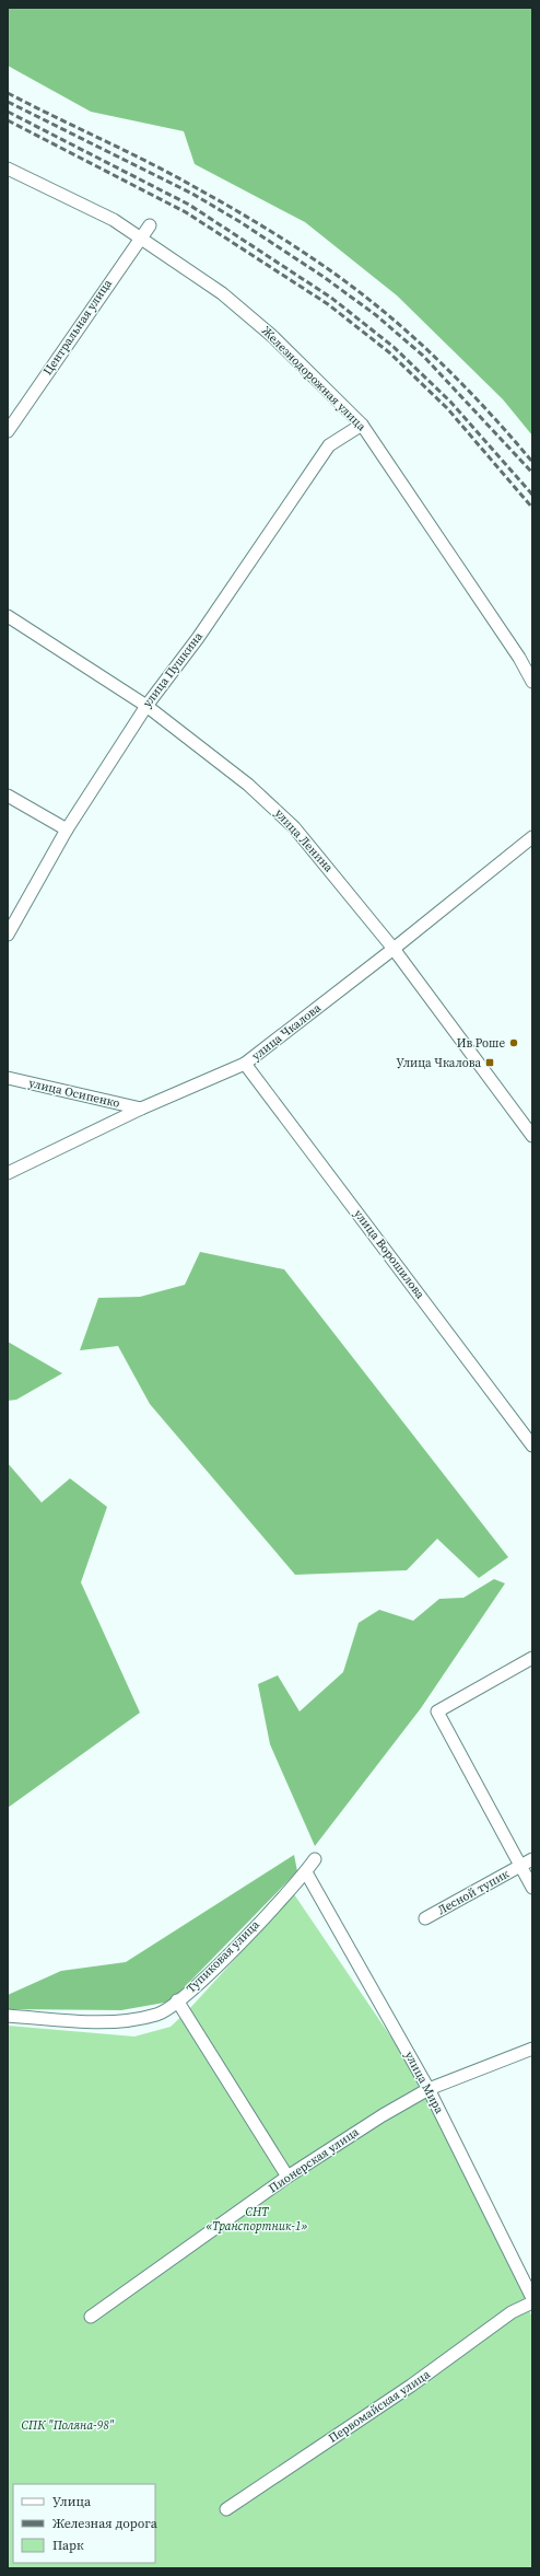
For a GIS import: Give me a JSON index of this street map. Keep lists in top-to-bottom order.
{
  "streets": {
    "street": [
      "Центральная улица",
      "Железнодорожная улица",
      "улица Пушкина",
      "улица Ленина",
      "улица Чкалова",
      "улица Осипенко",
      "улица Ворошилова",
      "Лесной тупик",
      "Тупиковая улица",
      "улица Мира",
      "Пионерская улица",
      "Первомайская улица"
    ]
  },
  "crossings": [
    ["Центральная улица", "Железнодорожная улица"],
    ["Железнодорожная улица", "улица Пушкина"],
    ["улица Пушкина", "улица Ленина"],
    ["улица Ленина", "улица Чкалова"],
    ["улица Чкалова", "улица Осипенко"],
    ["улица Чкалова", "улица Ворошилова"],
    ["Тупиковая улица", "улица Мира"],
    ["улица Мира", "Пионерская улица"]
  ],
  "parks": ["СНТ «Транспортник-1»", "СПК \"Поляна-98\""],
  "places": {
    "other": ["Ив Роше"],
    "transit": ["Улица Чкалова"]
  },
  "legend": ["Улица", "Железная дорога", "Парк"]
}
